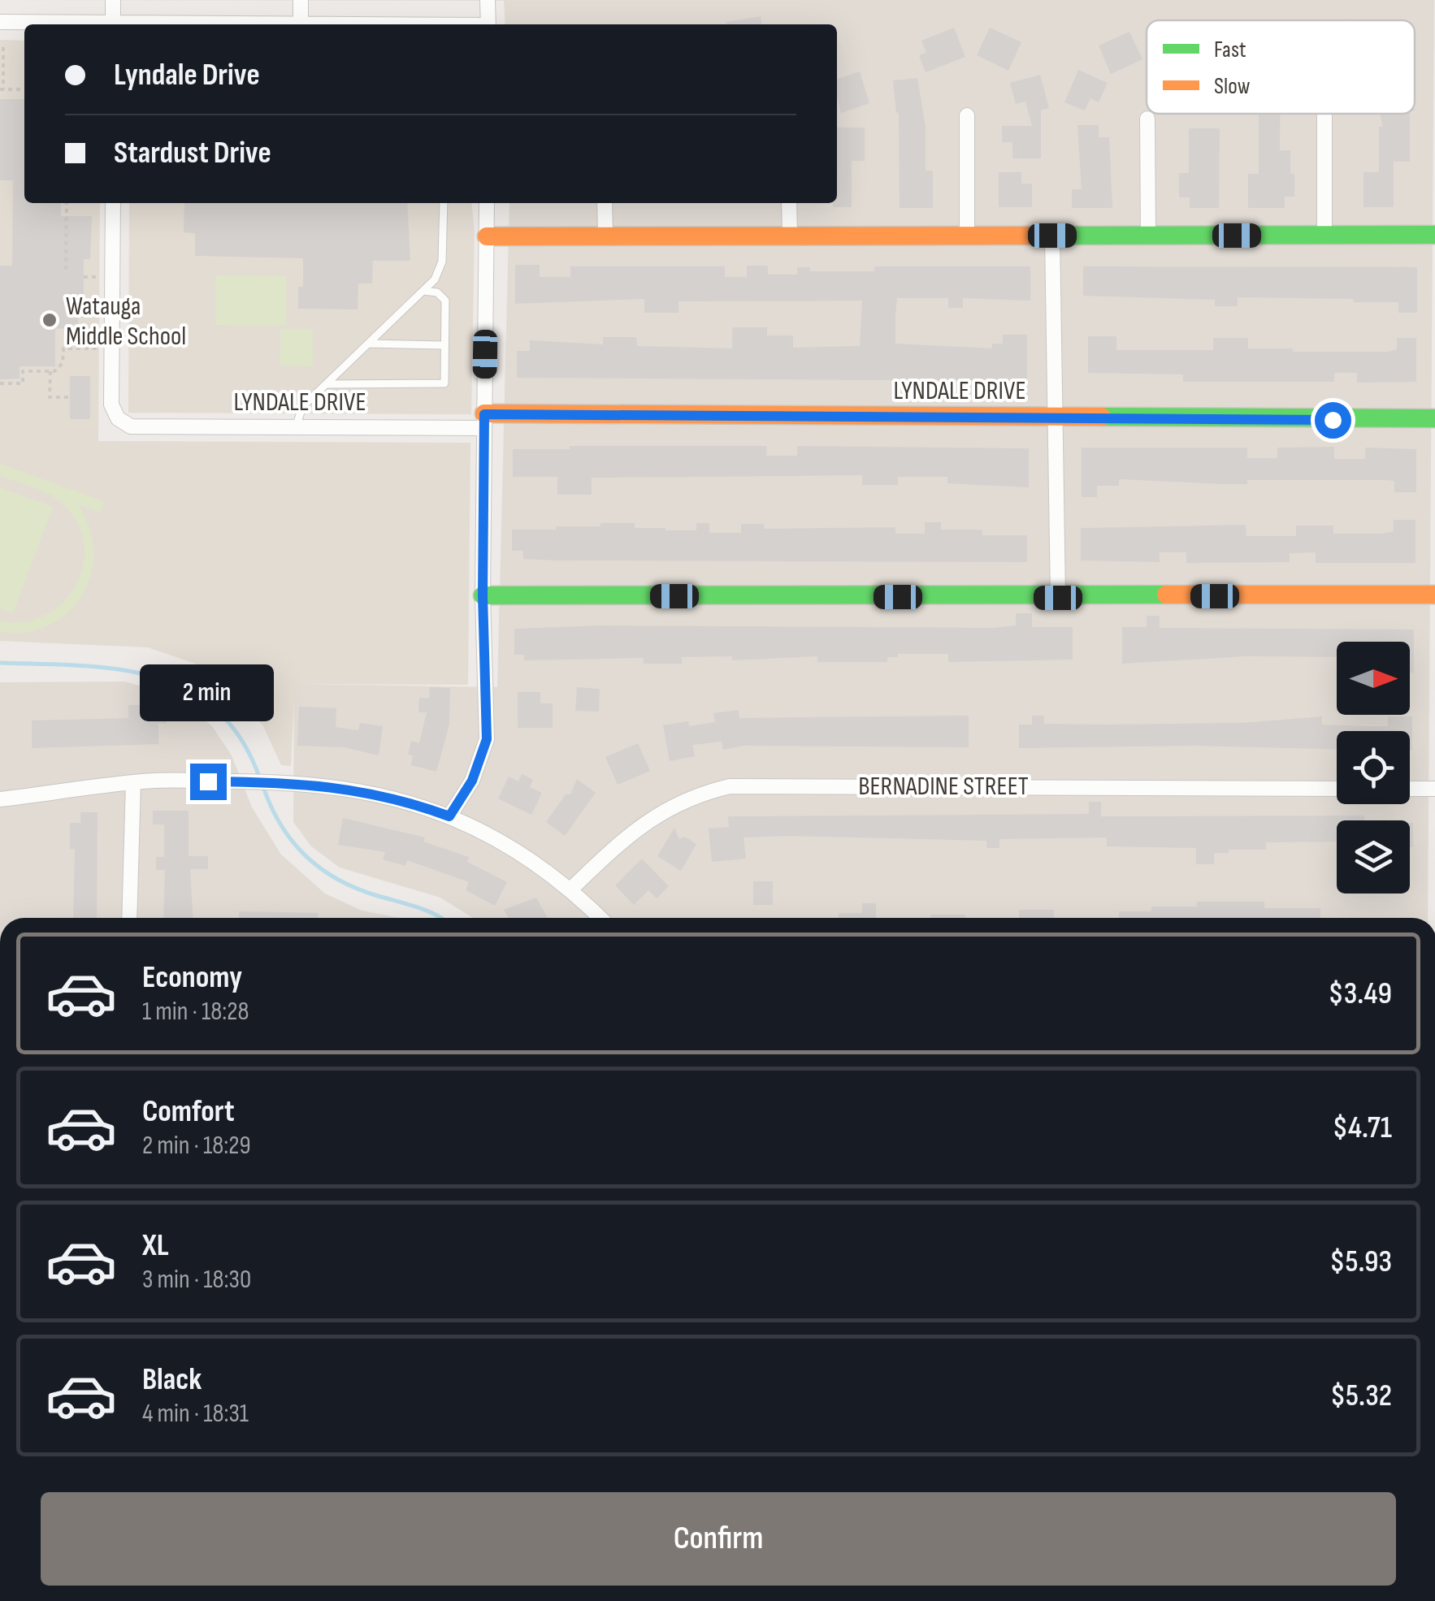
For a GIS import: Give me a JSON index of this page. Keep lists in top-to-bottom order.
{
  "streets": {
    "street": ["LYNDALE DRIVE", "BERNADINE STREET"]
  },
  "places": ["Watauga Middle School"],
  "legend": ["Fast", "Slow"],
  "north": "right",
  "page": {
    "banner": ["Lyndale Drive", "Stardust Drive"],
    "bubble": "2 min",
    "list": [
      {
        "name": "Economy",
        "note": "1 min · 18:28",
        "value": "$3.49"
      },
      {
        "name": "Comfort",
        "note": "2 min · 18:29",
        "value": "$4.71"
      },
      {
        "name": "XL",
        "note": "3 min · 18:30",
        "value": "$5.93"
      },
      {
        "name": "Black",
        "note": "4 min · 18:31",
        "value": "$5.32"
      }
    ],
    "buttons": "Confirm"
  }
}
